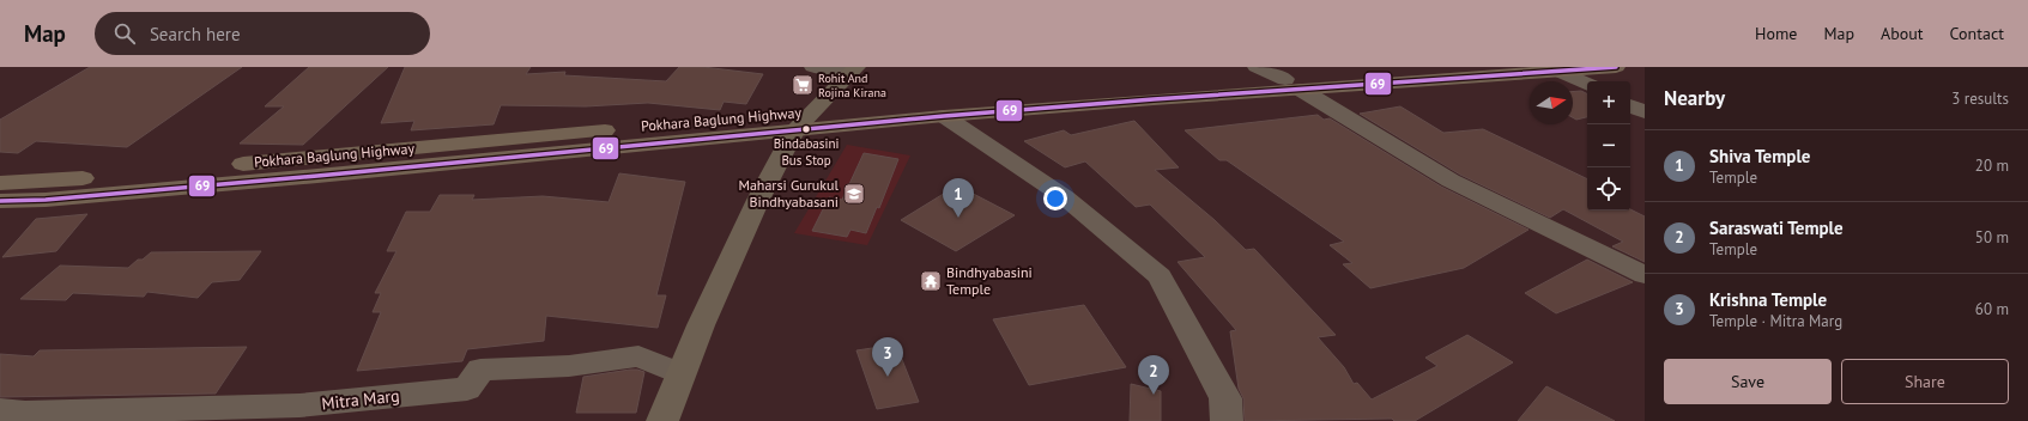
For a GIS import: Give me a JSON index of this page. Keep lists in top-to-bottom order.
{
  "streets": {
    "highway": ["Pokhara Baglung Highway"],
    "street": ["Mitra Marg"]
  },
  "places": {
    "supermarket": ["Rohit And Rojina Kirana"],
    "other": ["Bindabasini Bus Stop"],
    "school or university": ["Maharsi Gurukul Bindhyabasani"],
    "temple": ["Bindhyabasini Temple"]
  },
  "lines": ["transit line 69"],
  "north": "right",
  "page": {
    "header": "Map",
    "search": "Search here",
    "nav": [
      "Home",
      "Map",
      "About",
      "Contact"
    ],
    "heading": ["Nearby", "3 results"],
    "map_buttons": ["+", "−"],
    "list": [
      {
        "mark": "1",
        "name": "Shiva Temple",
        "note": "Temple",
        "value": "20 m"
      },
      {
        "mark": "2",
        "name": "Saraswati Temple",
        "note": "Temple",
        "value": "50 m"
      },
      {
        "mark": "3",
        "name": "Krishna Temple",
        "note": "Temple · Mitra Marg",
        "value": "60 m"
      }
    ],
    "pins": ["1", "3", "2"],
    "buttons": ["Save", "Share"]
  }
}
